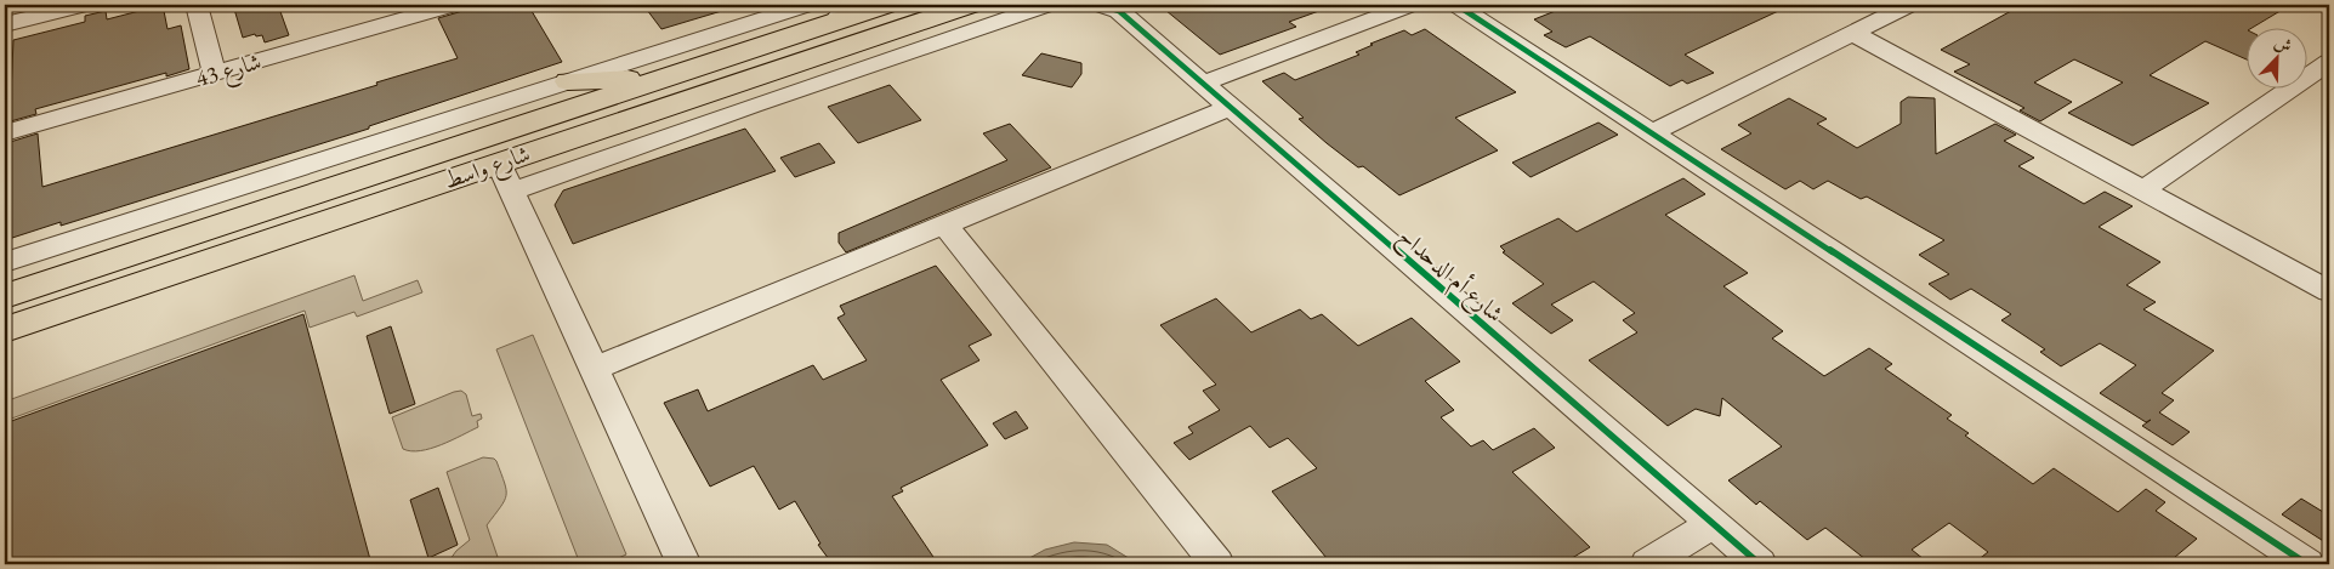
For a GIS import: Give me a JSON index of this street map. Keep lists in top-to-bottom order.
{
  "streets": {
    "main road": ["شارع واسط"],
    "street": ["شارع 43", "شارع أم الدحداح"]
  },
  "north": "top right"
}
